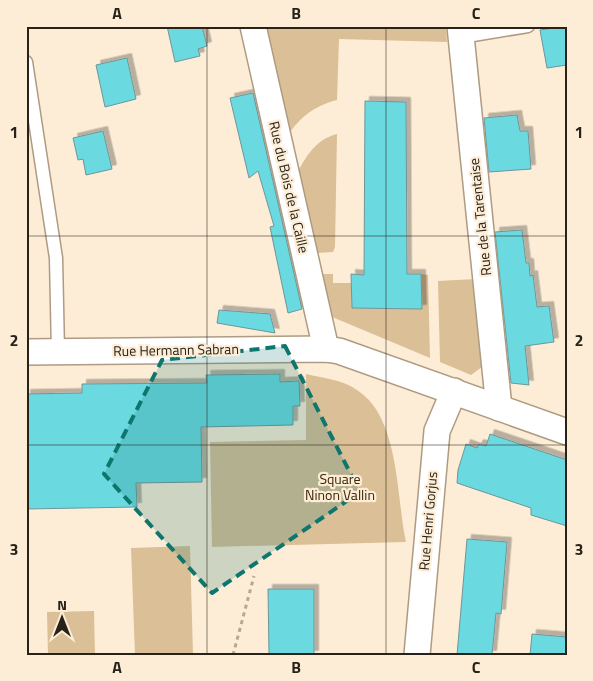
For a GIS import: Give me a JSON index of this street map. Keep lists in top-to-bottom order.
{
  "streets": {
    "street": [
      "Rue du Bois de la Caille",
      "Rue de la Tarentaise",
      "Rue Hermann Sabran",
      "Rue Henri Gorjus"
    ]
  },
  "crossings": [
    ["Rue du Bois de la Caille", "Rue Hermann Sabran"],
    ["Rue de la Tarentaise", "Rue Hermann Sabran"],
    ["Rue Hermann Sabran", "Rue Henri Gorjus"]
  ],
  "parks": ["Square Ninon Vallin"],
  "north": "top",
  "grid": {
    "columns": ["A", "B", "C"],
    "rows": ["1", "2", "3"]
  }
}
